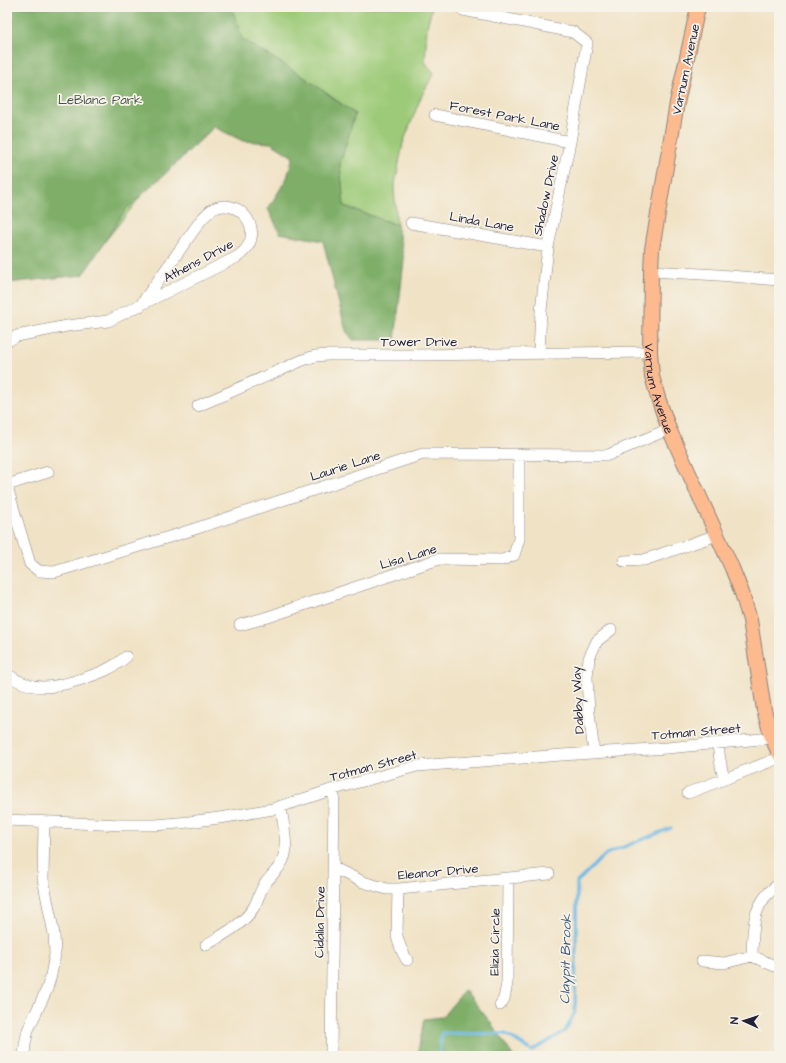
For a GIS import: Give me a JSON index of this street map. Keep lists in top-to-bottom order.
{
  "streets": {
    "main road": ["Varnum Avenue"],
    "street": [
      "Forest Park Lane",
      "Shadow Drive",
      "Linda Lane",
      "Athens Drive",
      "Tower Drive",
      "Laurie Lane",
      "Lisa Lane",
      "Dabby Way",
      "Totman Street",
      "Eleanor Drive",
      "Cidalia Drive",
      "Elizia Circle"
    ]
  },
  "crossings": [
    ["Varnum Avenue", "Tower Drive"],
    ["Varnum Avenue", "Laurie Lane"],
    ["Varnum Avenue", "Totman Street"],
    ["Forest Park Lane", "Shadow Drive"],
    ["Shadow Drive", "Linda Lane"],
    ["Shadow Drive", "Tower Drive"],
    ["Laurie Lane", "Lisa Lane"],
    ["Dabby Way", "Totman Street"],
    ["Totman Street", "Cidalia Drive"],
    ["Eleanor Drive", "Cidalia Drive"],
    ["Eleanor Drive", "Elizia Circle"]
  ],
  "water": ["Claypit Brook"],
  "parks": ["LeBlanc Park"],
  "north": "left"
}
